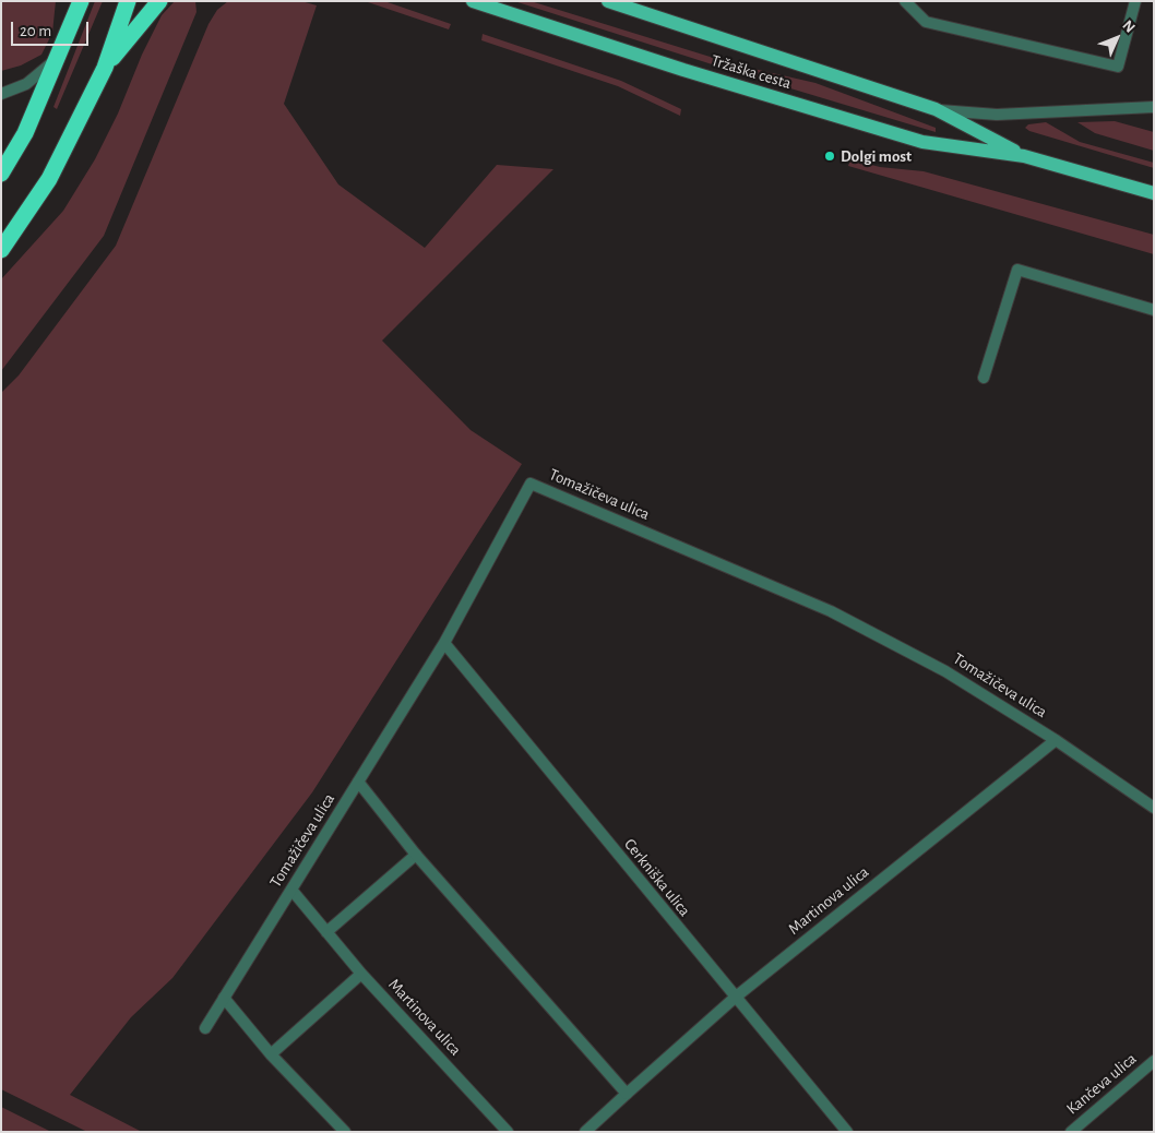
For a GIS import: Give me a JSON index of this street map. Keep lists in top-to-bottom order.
{
  "streets": {
    "main road": ["Tržaška cesta"],
    "street": [
      "Tomažičeva ulica",
      "Cerkniška ulica",
      "Martinova ulica",
      "Kančeva ulica"
    ]
  },
  "crossings": [
    ["Tomažičeva ulica", "Cerkniška ulica"],
    ["Tomažičeva ulica", "Martinova ulica"],
    ["Cerkniška ulica", "Martinova ulica"]
  ],
  "places": ["Dolgi most"],
  "scale_bar": "20 m",
  "north": "top right"
}
